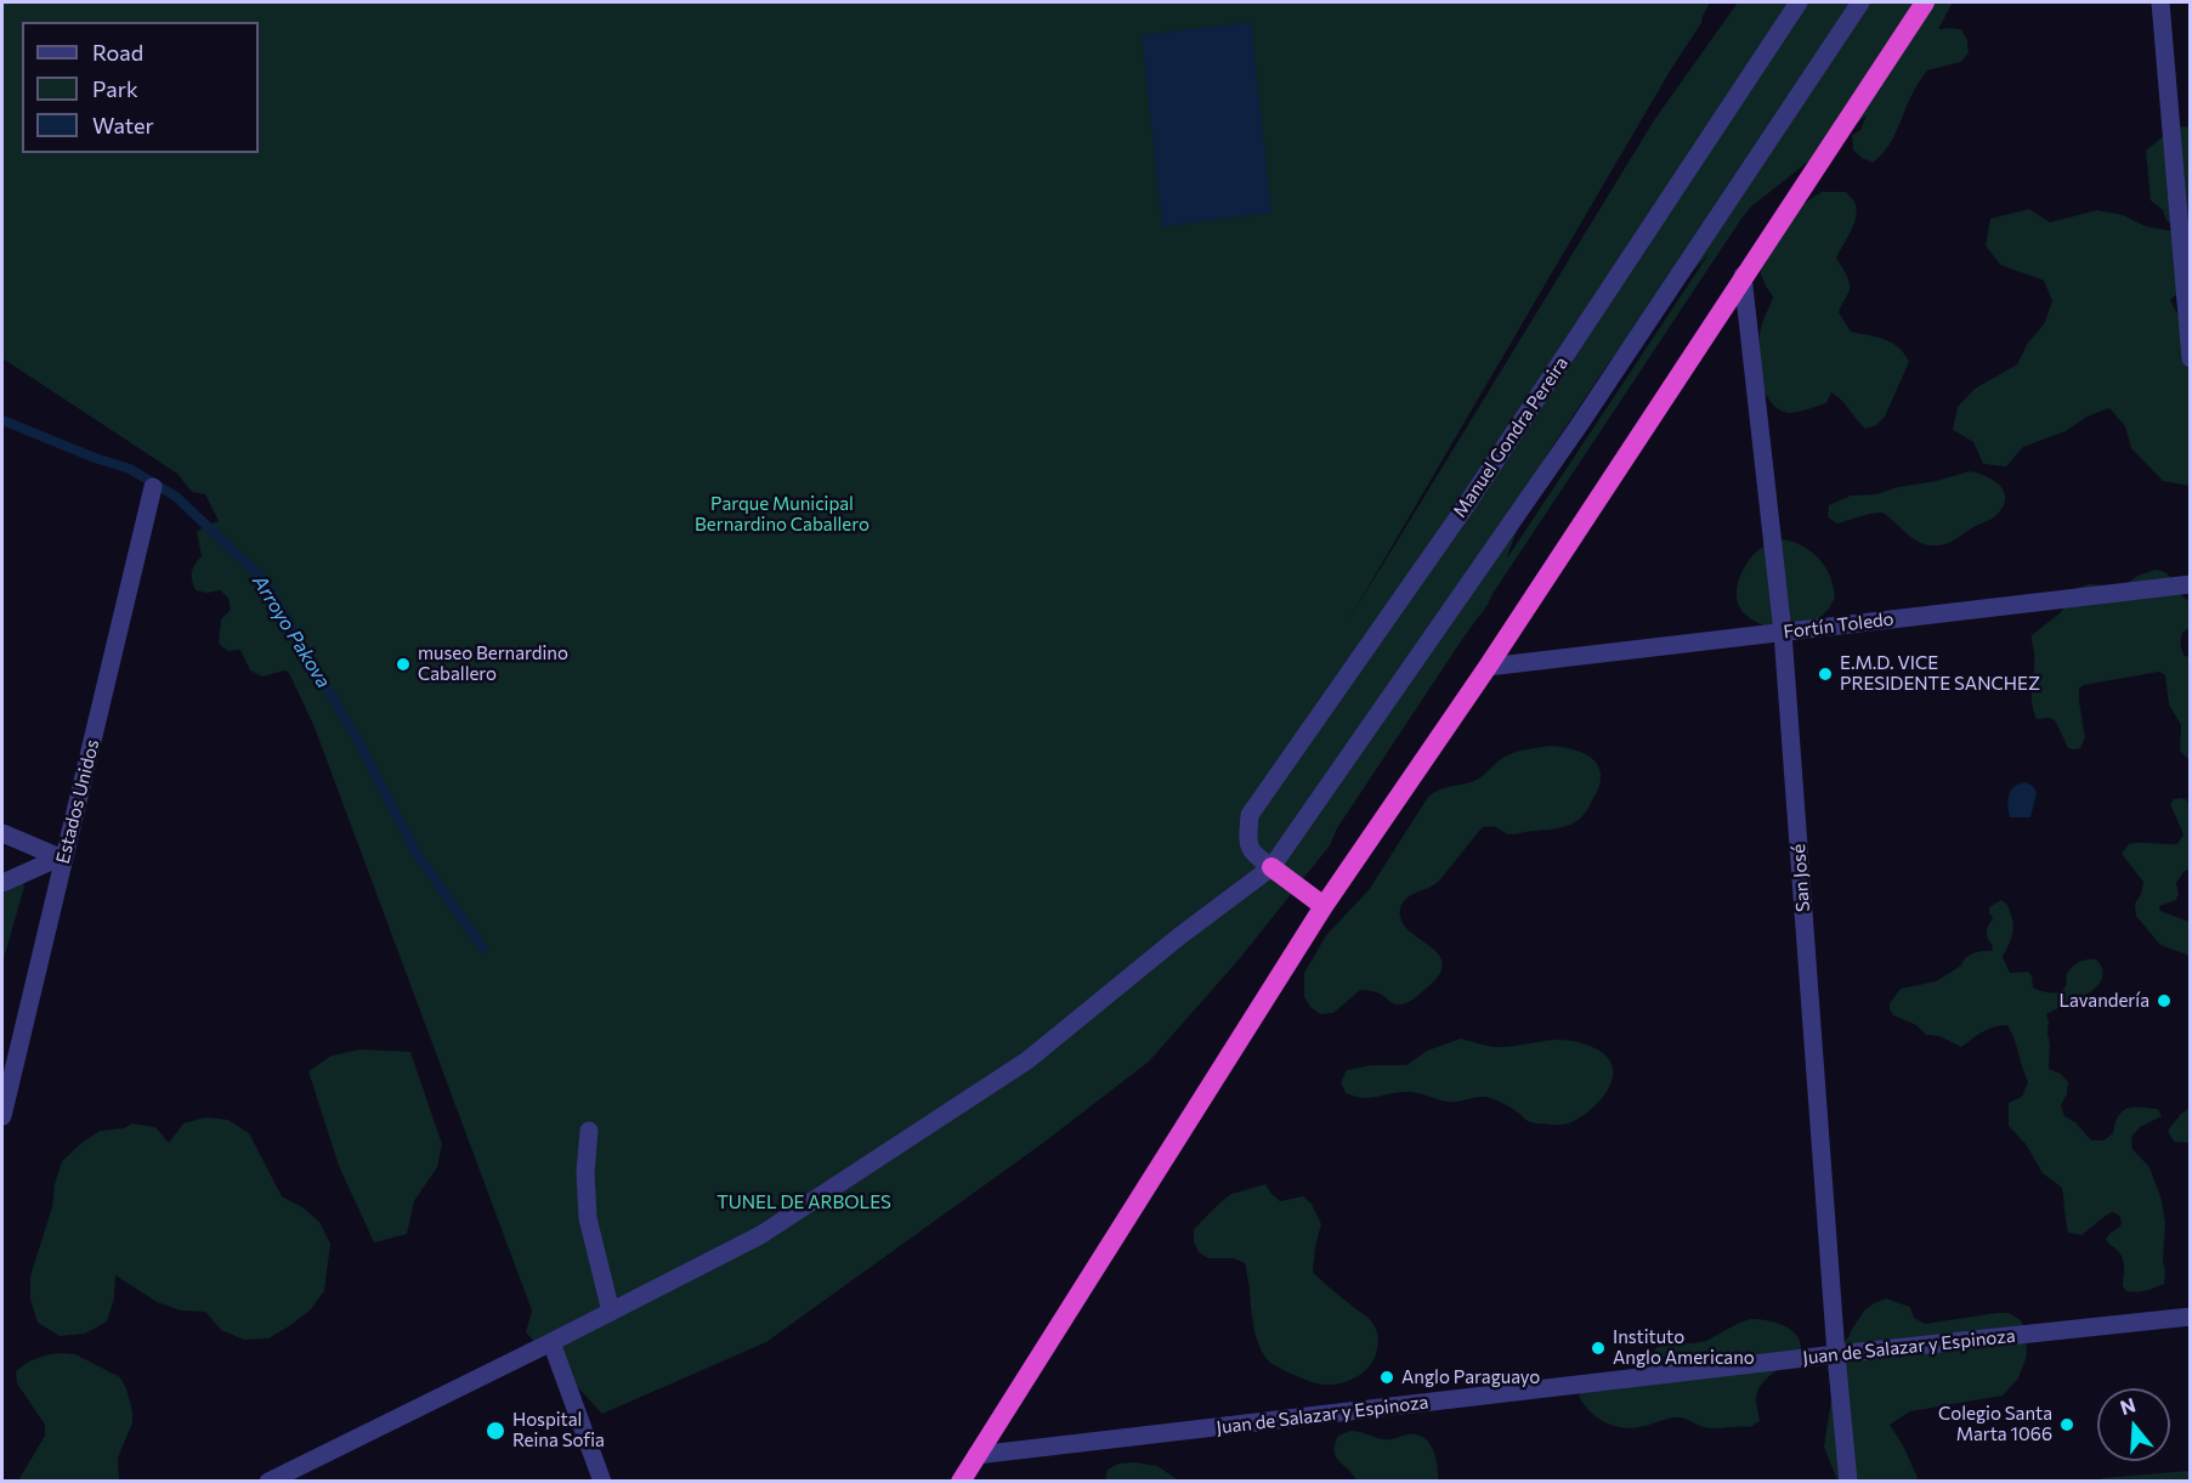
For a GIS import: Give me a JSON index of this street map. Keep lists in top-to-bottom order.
{
  "streets": {
    "street": [
      "Manuel Gondra Pereira",
      "Fortín Toledo",
      "Estados Unidos",
      "San José",
      "Juan de Salazar y Espinoza"
    ]
  },
  "crossings": [
    ["Fortín Toledo", "San José"],
    ["San José", "Juan de Salazar y Espinoza"]
  ],
  "water": ["Arroyo Pakova"],
  "parks": ["Parque Municipal Bernardino Caballero", "TUNEL DE ARBOLES"],
  "places": [
    "museo Bernardino Caballero",
    "E.M.D. VICE PRESIDENTE SANCHEZ",
    "Lavandería",
    "Instituto Anglo Americano",
    "Anglo Paraguayo",
    "Colegio Santa Marta 1066",
    "Hospital Reina Sofia"
  ],
  "legend": ["Road", "Park", "Water"],
  "north": "top"
}
